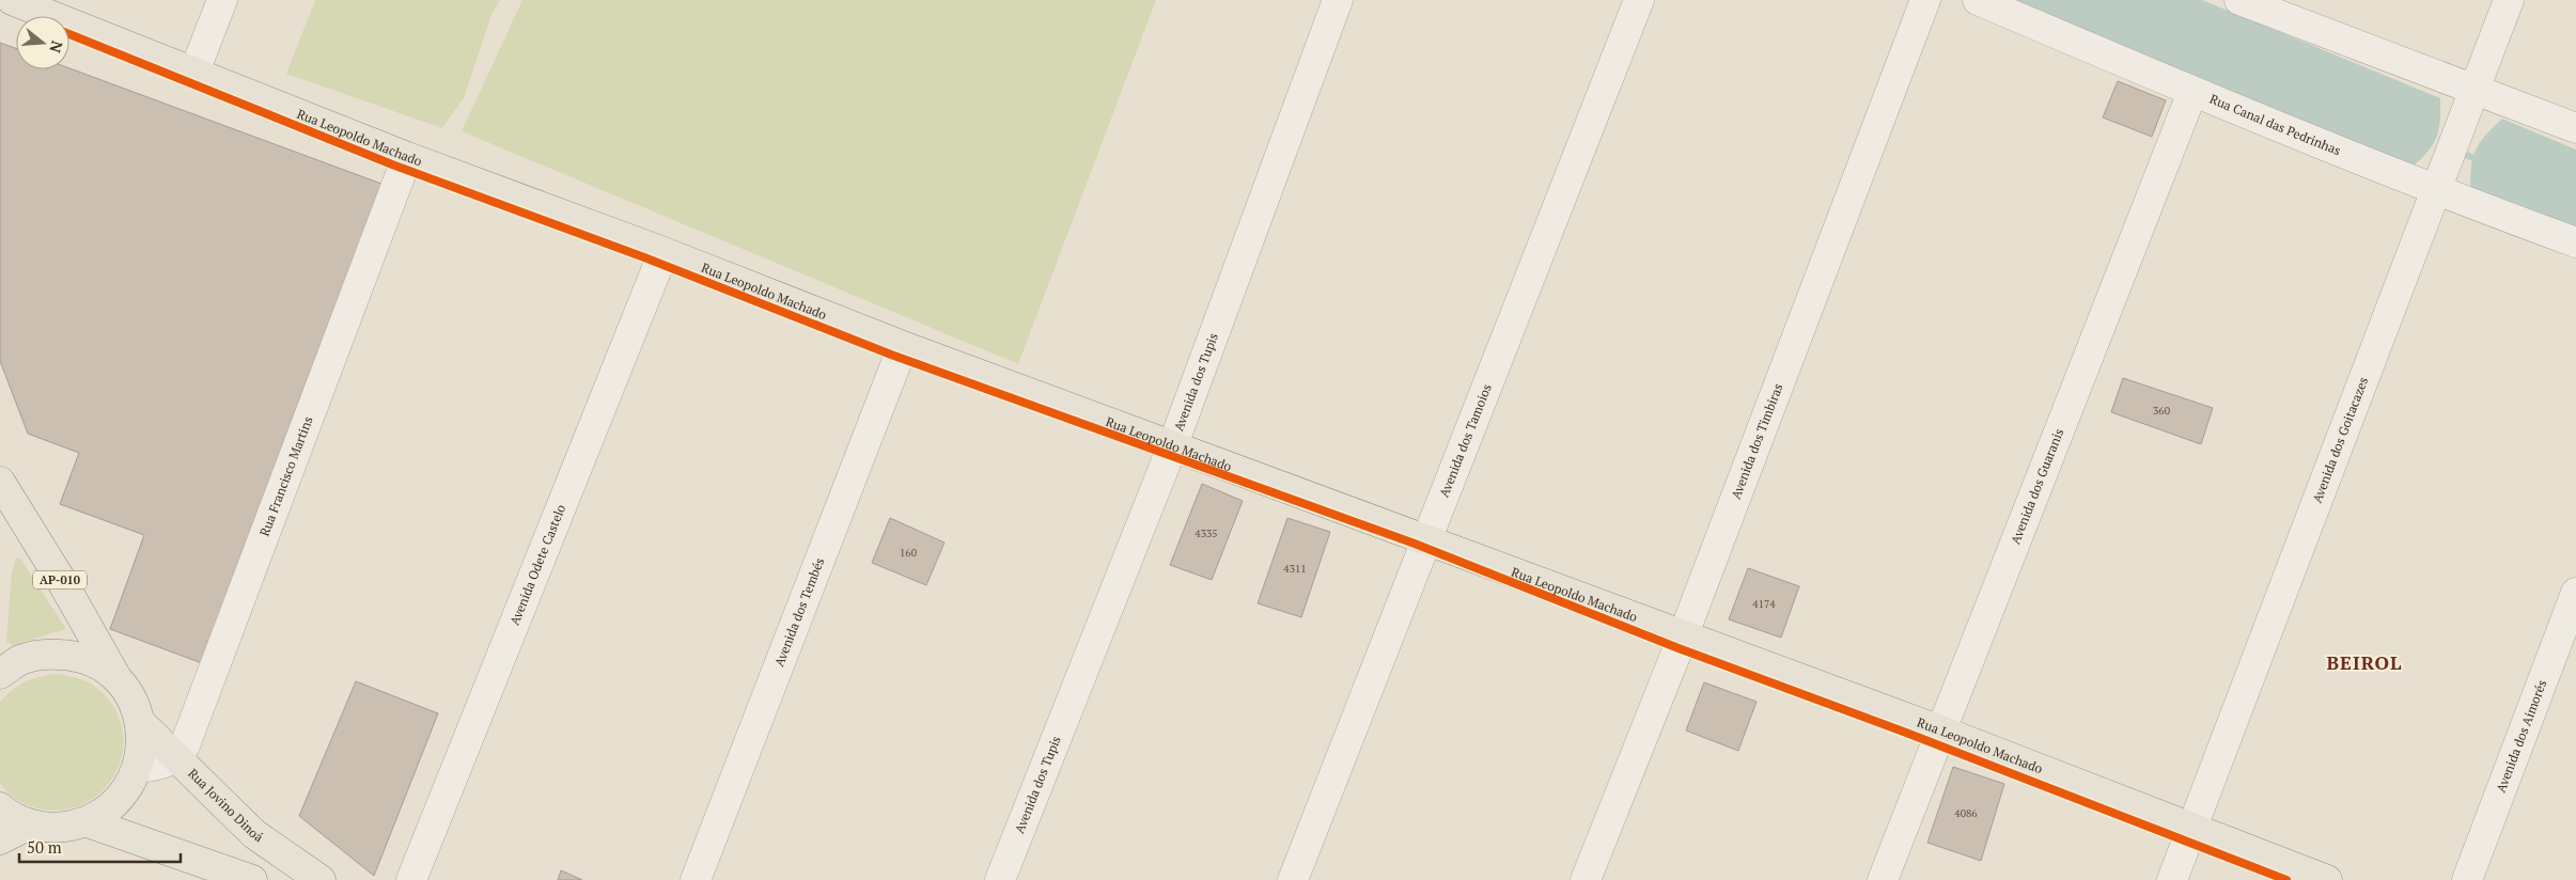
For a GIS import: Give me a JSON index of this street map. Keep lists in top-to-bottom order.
{
  "streets": {
    "main road": ["Rua Leopoldo Machado", "AP-010", "Rua Jovino Dinoá"],
    "street": [
      "Rua Canal das Pedrinhas",
      "Avenida dos Tupis",
      "Avenida dos Tamoios",
      "Avenida dos Goitacazes",
      "Avenida dos Timbiras",
      "Rua Francisco Martins",
      "Avenida dos Guaranis",
      "Avenida Odete Castelo",
      "Avenida dos Tembés",
      "Avenida dos Aimorés"
    ]
  },
  "crossings": [
    ["Rua Canal das Pedrinhas", "Avenida dos Goitacazes"],
    ["Rua Canal das Pedrinhas", "Avenida dos Guaranis"],
    ["Rua Leopoldo Machado", "Avenida dos Tupis"],
    ["Rua Leopoldo Machado", "Avenida dos Tamoios"],
    ["Rua Leopoldo Machado", "Avenida dos Goitacazes"],
    ["Rua Leopoldo Machado", "Avenida dos Timbiras"],
    ["Rua Leopoldo Machado", "Rua Francisco Martins"],
    ["Rua Leopoldo Machado", "Avenida dos Guaranis"],
    ["Rua Leopoldo Machado", "Avenida Odete Castelo"],
    ["Rua Leopoldo Machado", "Avenida dos Tembés"],
    ["Rua Francisco Martins", "Rua Jovino Dinoá"],
    ["AP-010", "Rua Jovino Dinoá"]
  ],
  "districts": ["BEIROL"],
  "house_numbers": [
    "360",
    "4335",
    "160",
    "4311",
    "4174",
    "4086"
  ],
  "scale_bar": "50 m",
  "north": "right"
}
